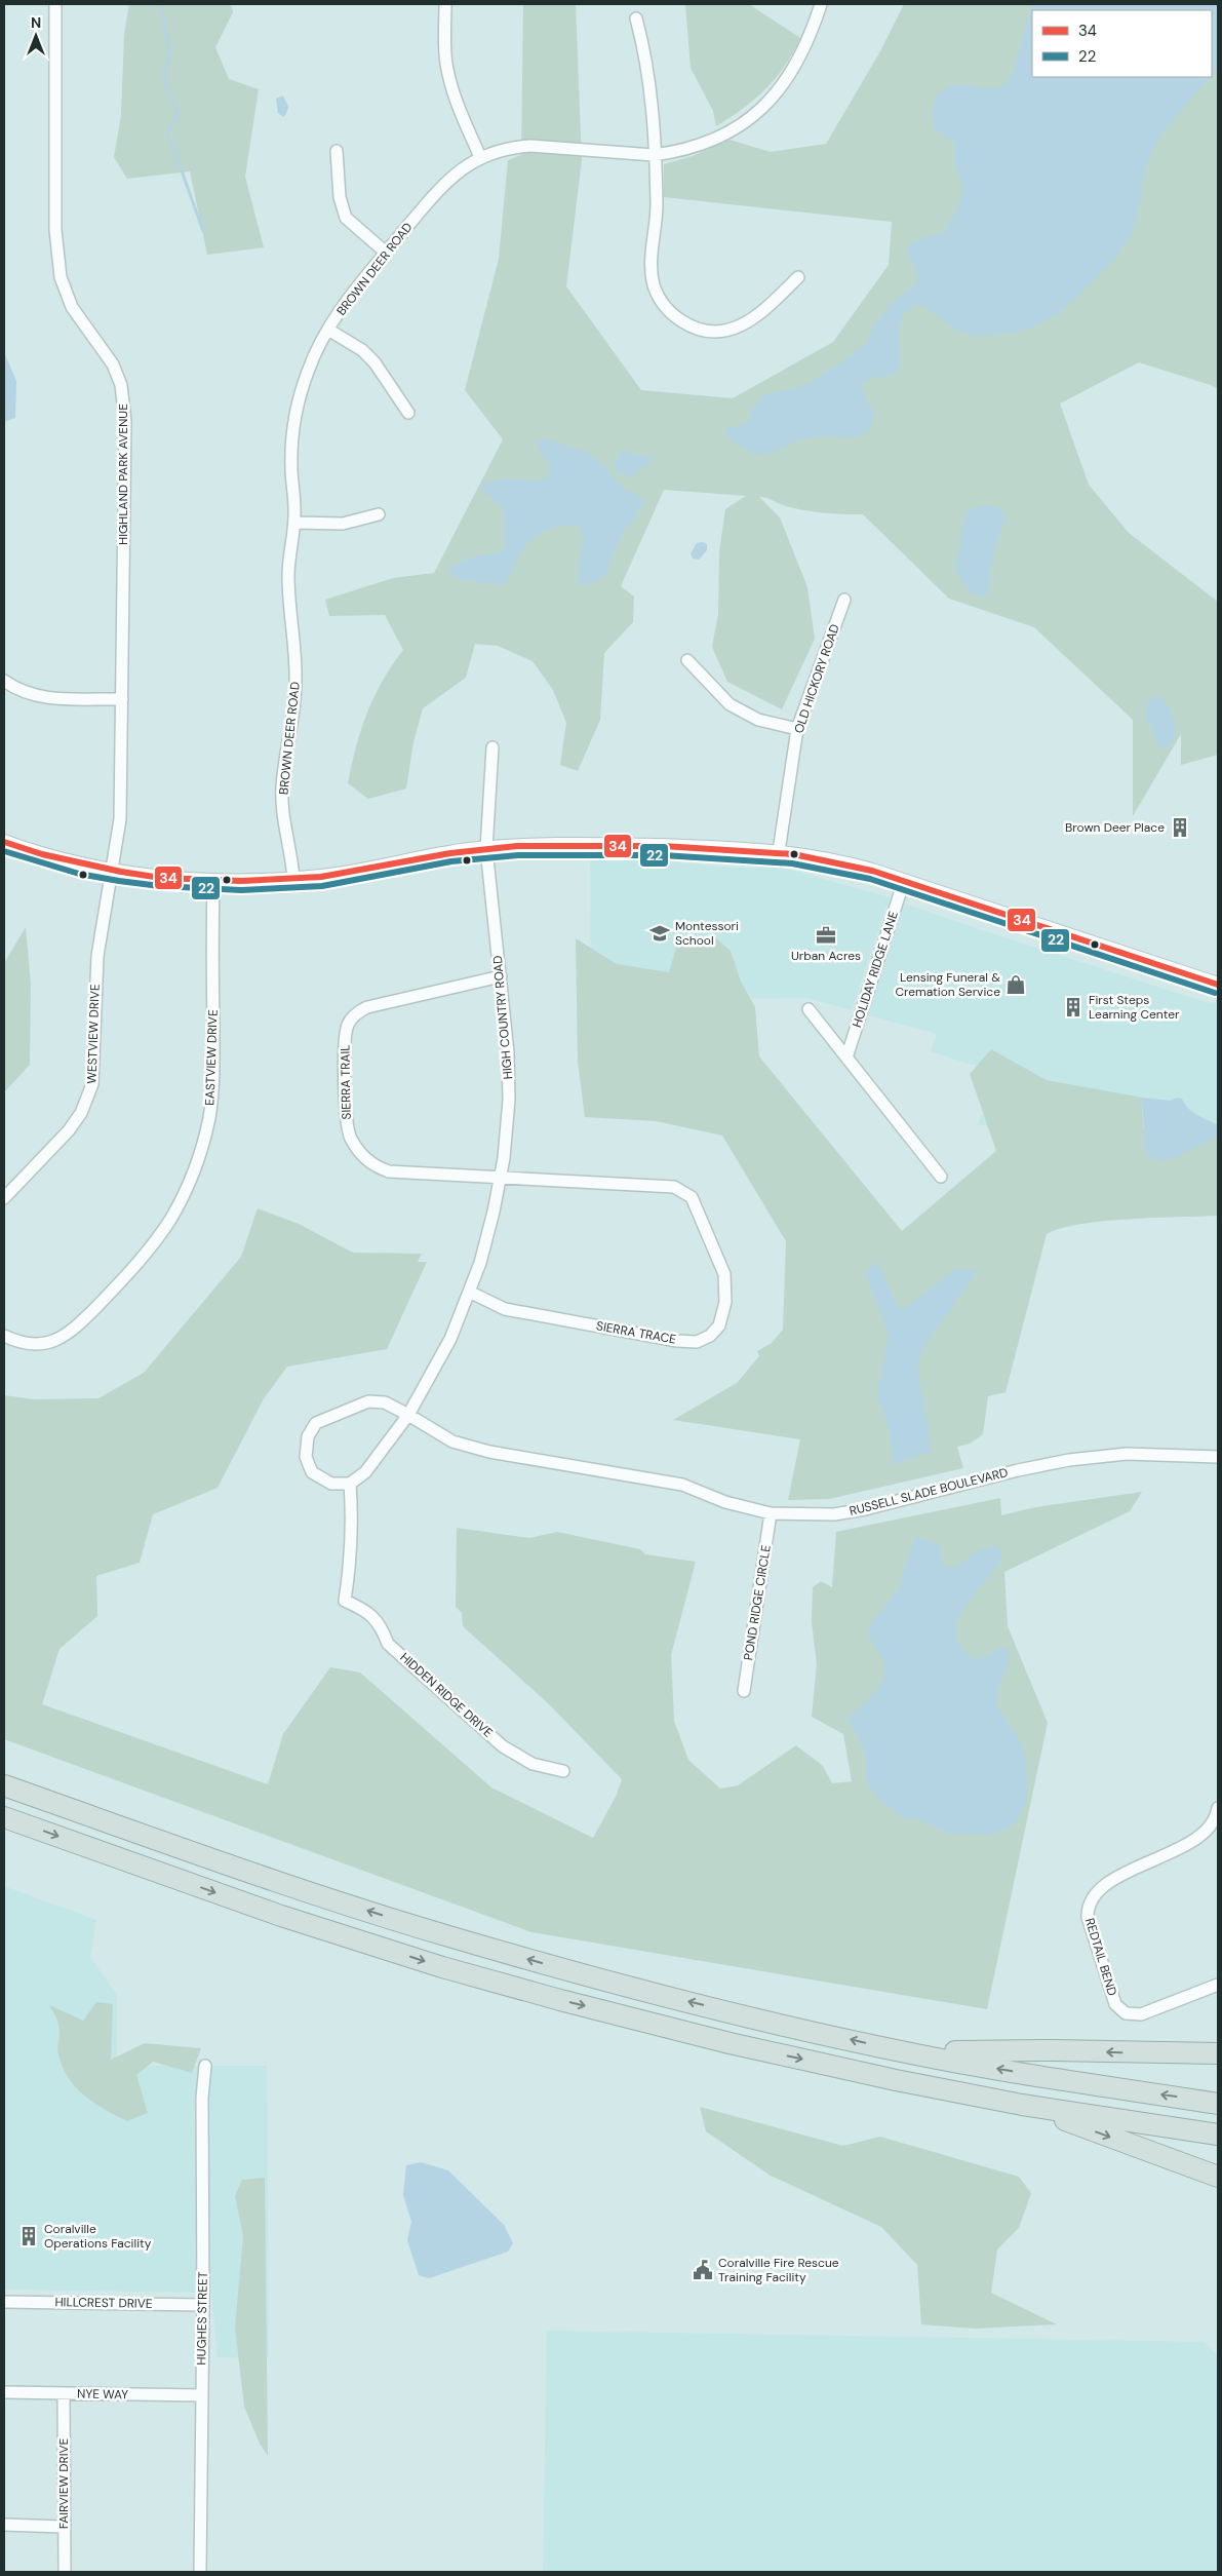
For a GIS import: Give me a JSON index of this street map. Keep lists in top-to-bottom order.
{
  "streets": {
    "street": [
      "BROWN DEER ROAD",
      "HIGHLAND PARK AVENUE",
      "OLD HICKORY ROAD",
      "HOLIDAY RIDGE LANE",
      "HIGH COUNTRY ROAD",
      "WESTVIEW DRIVE",
      "EASTVIEW DRIVE",
      "SIERRA TRAIL",
      "SIERRA TRACE",
      "RUSSELL SLADE BOULEVARD",
      "POND RIDGE CIRCLE",
      "HIDDEN RIDGE DRIVE",
      "REDTAIL BEND",
      "HILLCREST DRIVE",
      "HUGHES STREET",
      "NYE WAY",
      "FAIRVIEW DRIVE"
    ]
  },
  "crossings": [
    ["HIGHLAND PARK AVENUE", "WESTVIEW DRIVE"],
    ["HIGH COUNTRY ROAD", "SIERRA TRAIL"],
    ["HIGH COUNTRY ROAD", "SIERRA TRACE"],
    ["HIGH COUNTRY ROAD", "RUSSELL SLADE BOULEVARD"],
    ["HIGH COUNTRY ROAD", "HIDDEN RIDGE DRIVE"],
    ["SIERRA TRAIL", "SIERRA TRACE"],
    ["RUSSELL SLADE BOULEVARD", "POND RIDGE CIRCLE"],
    ["RUSSELL SLADE BOULEVARD", "HIDDEN RIDGE DRIVE"],
    ["HILLCREST DRIVE", "HUGHES STREET"],
    ["HUGHES STREET", "NYE WAY"],
    ["NYE WAY", "FAIRVIEW DRIVE"]
  ],
  "places": {
    "building": ["Brown Deer Place", "First Steps Learning Center", "Coralville Operations Facility"],
    "school or university": ["Montessori School"],
    "office": ["Urban Acres"],
    "shop": ["Lensing Funeral & Cremation Service"],
    "public building": ["Coralville Fire Rescue Training Facility"]
  },
  "lines": ["transit line 34", "transit line 22"],
  "legend": ["34", "22"],
  "north": "top"
}
